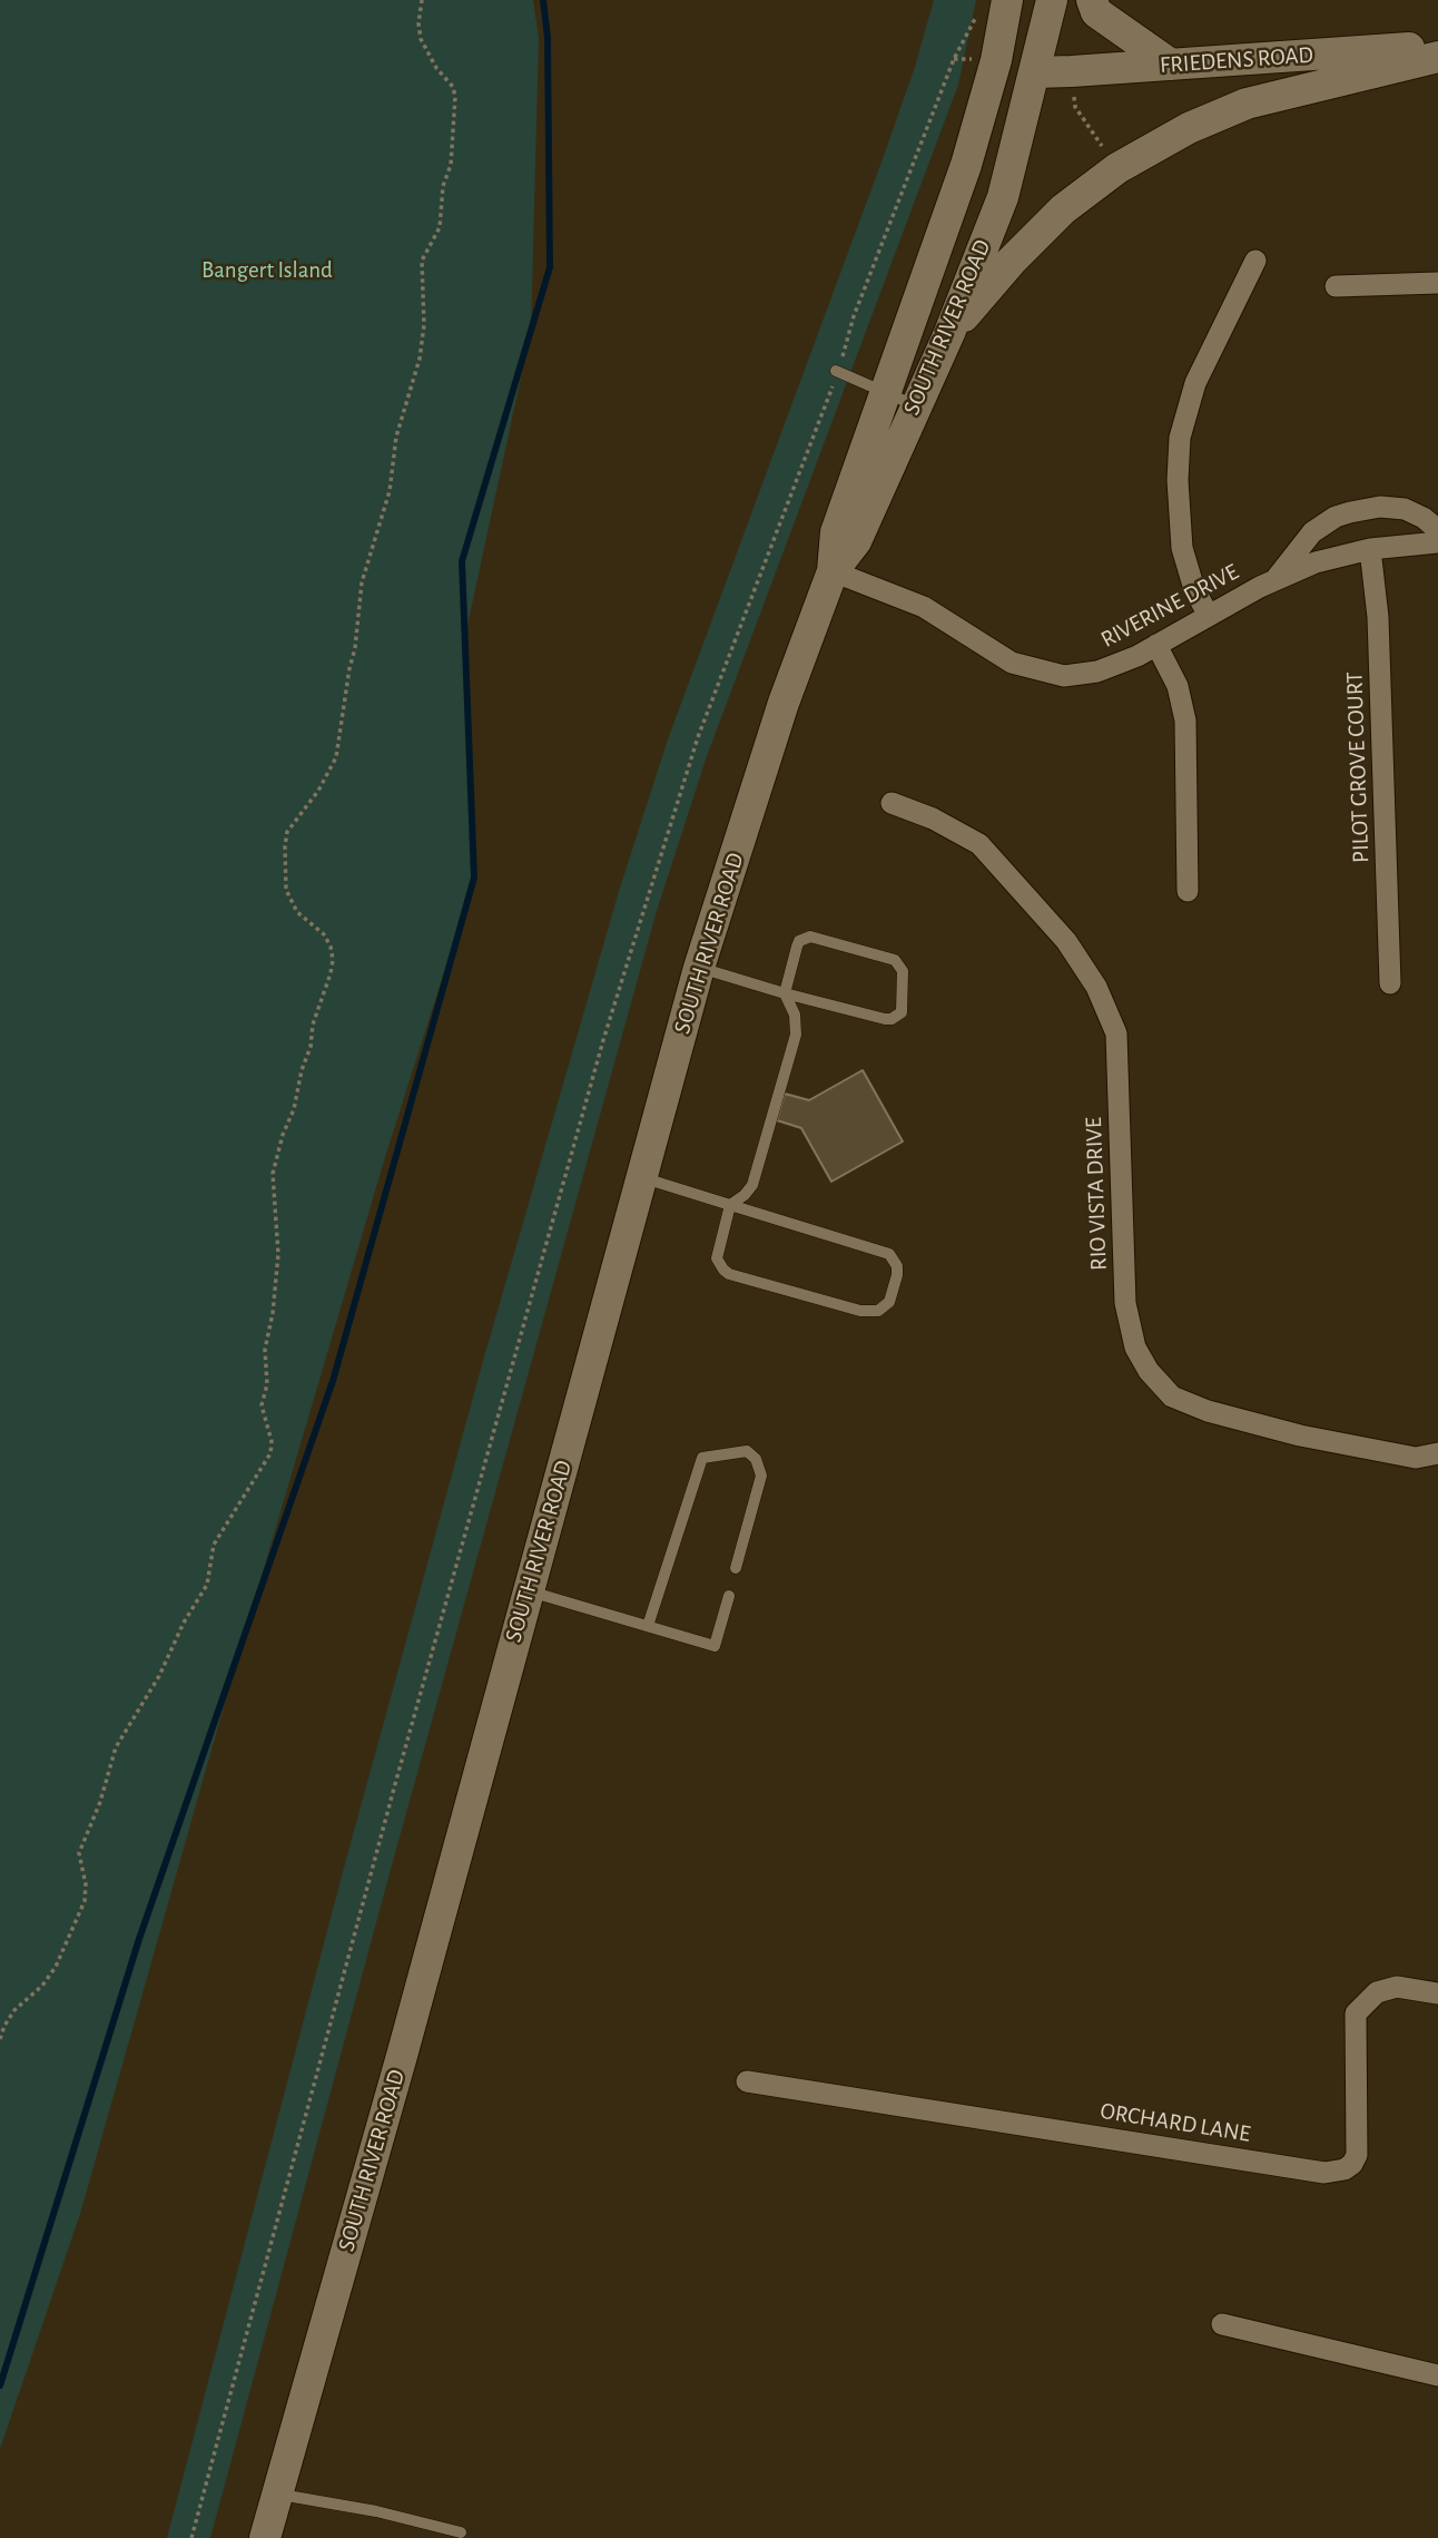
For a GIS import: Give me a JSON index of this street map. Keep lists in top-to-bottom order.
{
  "streets": {
    "main road": ["FRIEDENS ROAD", "SOUTH RIVER ROAD"],
    "street": [
      "RIVERINE DRIVE",
      "PILOT GROVE COURT",
      "RIO VISTA DRIVE",
      "ORCHARD LANE"
    ]
  },
  "crossings": [
    ["FRIEDENS ROAD", "SOUTH RIVER ROAD"],
    ["SOUTH RIVER ROAD", "RIVERINE DRIVE"],
    ["RIVERINE DRIVE", "PILOT GROVE COURT"]
  ],
  "parks": ["Bangert Island"]
}
